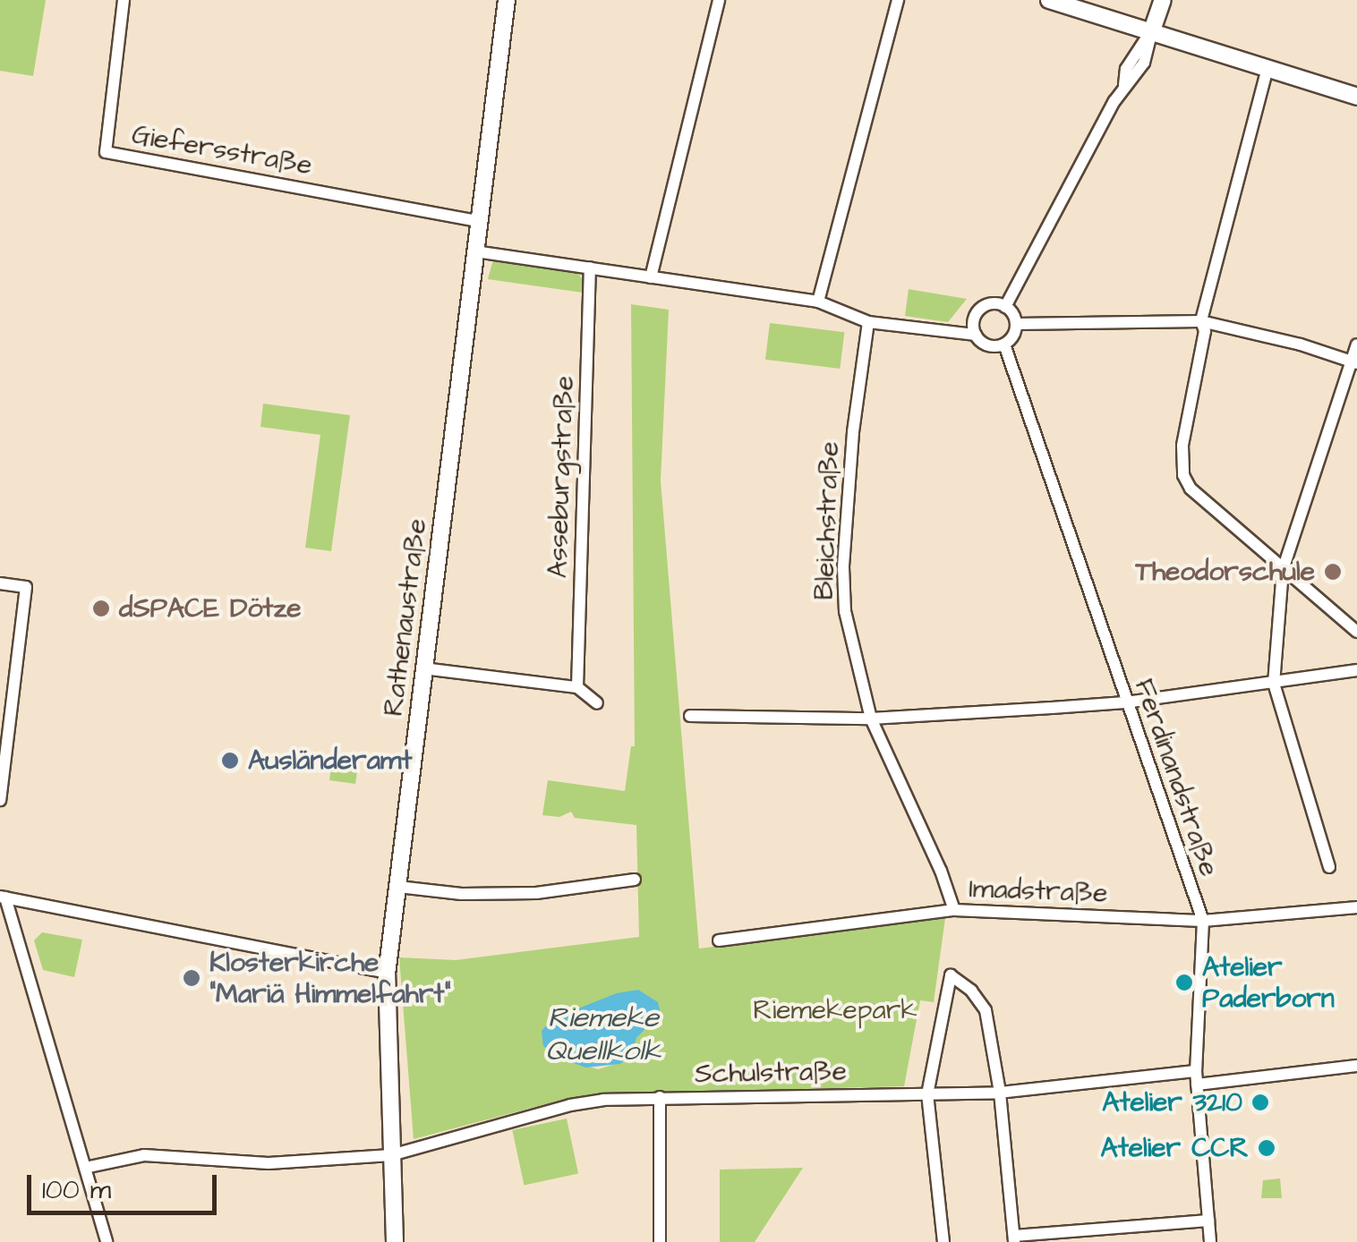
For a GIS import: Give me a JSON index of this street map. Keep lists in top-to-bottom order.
{
  "streets": {
    "street": [
      "Giefersstraße",
      "Asseburgstraße",
      "Bleichstraße",
      "Rathenaustraße",
      "Ferdinandstraße",
      "Imadstraße",
      "Schulstraße"
    ]
  },
  "crossings": [
    ["Giefersstraße", "Rathenaustraße"],
    ["Bleichstraße", "Imadstraße"],
    ["Rathenaustraße", "Schulstraße"],
    ["Ferdinandstraße", "Imadstraße"],
    ["Ferdinandstraße", "Schulstraße"]
  ],
  "water": ["Riemeke Quellkolk"],
  "parks": ["Riemekepark"],
  "places": [
    "Theodorschule",
    "dSPACE Dötze",
    "Ausländeramt",
    "Klosterkirche \"Mariä Himmelfahrt\"",
    "Atelier Paderborn",
    "Atelier 3210",
    "Atelier CCR"
  ],
  "scale_bar": "100 m"
}
